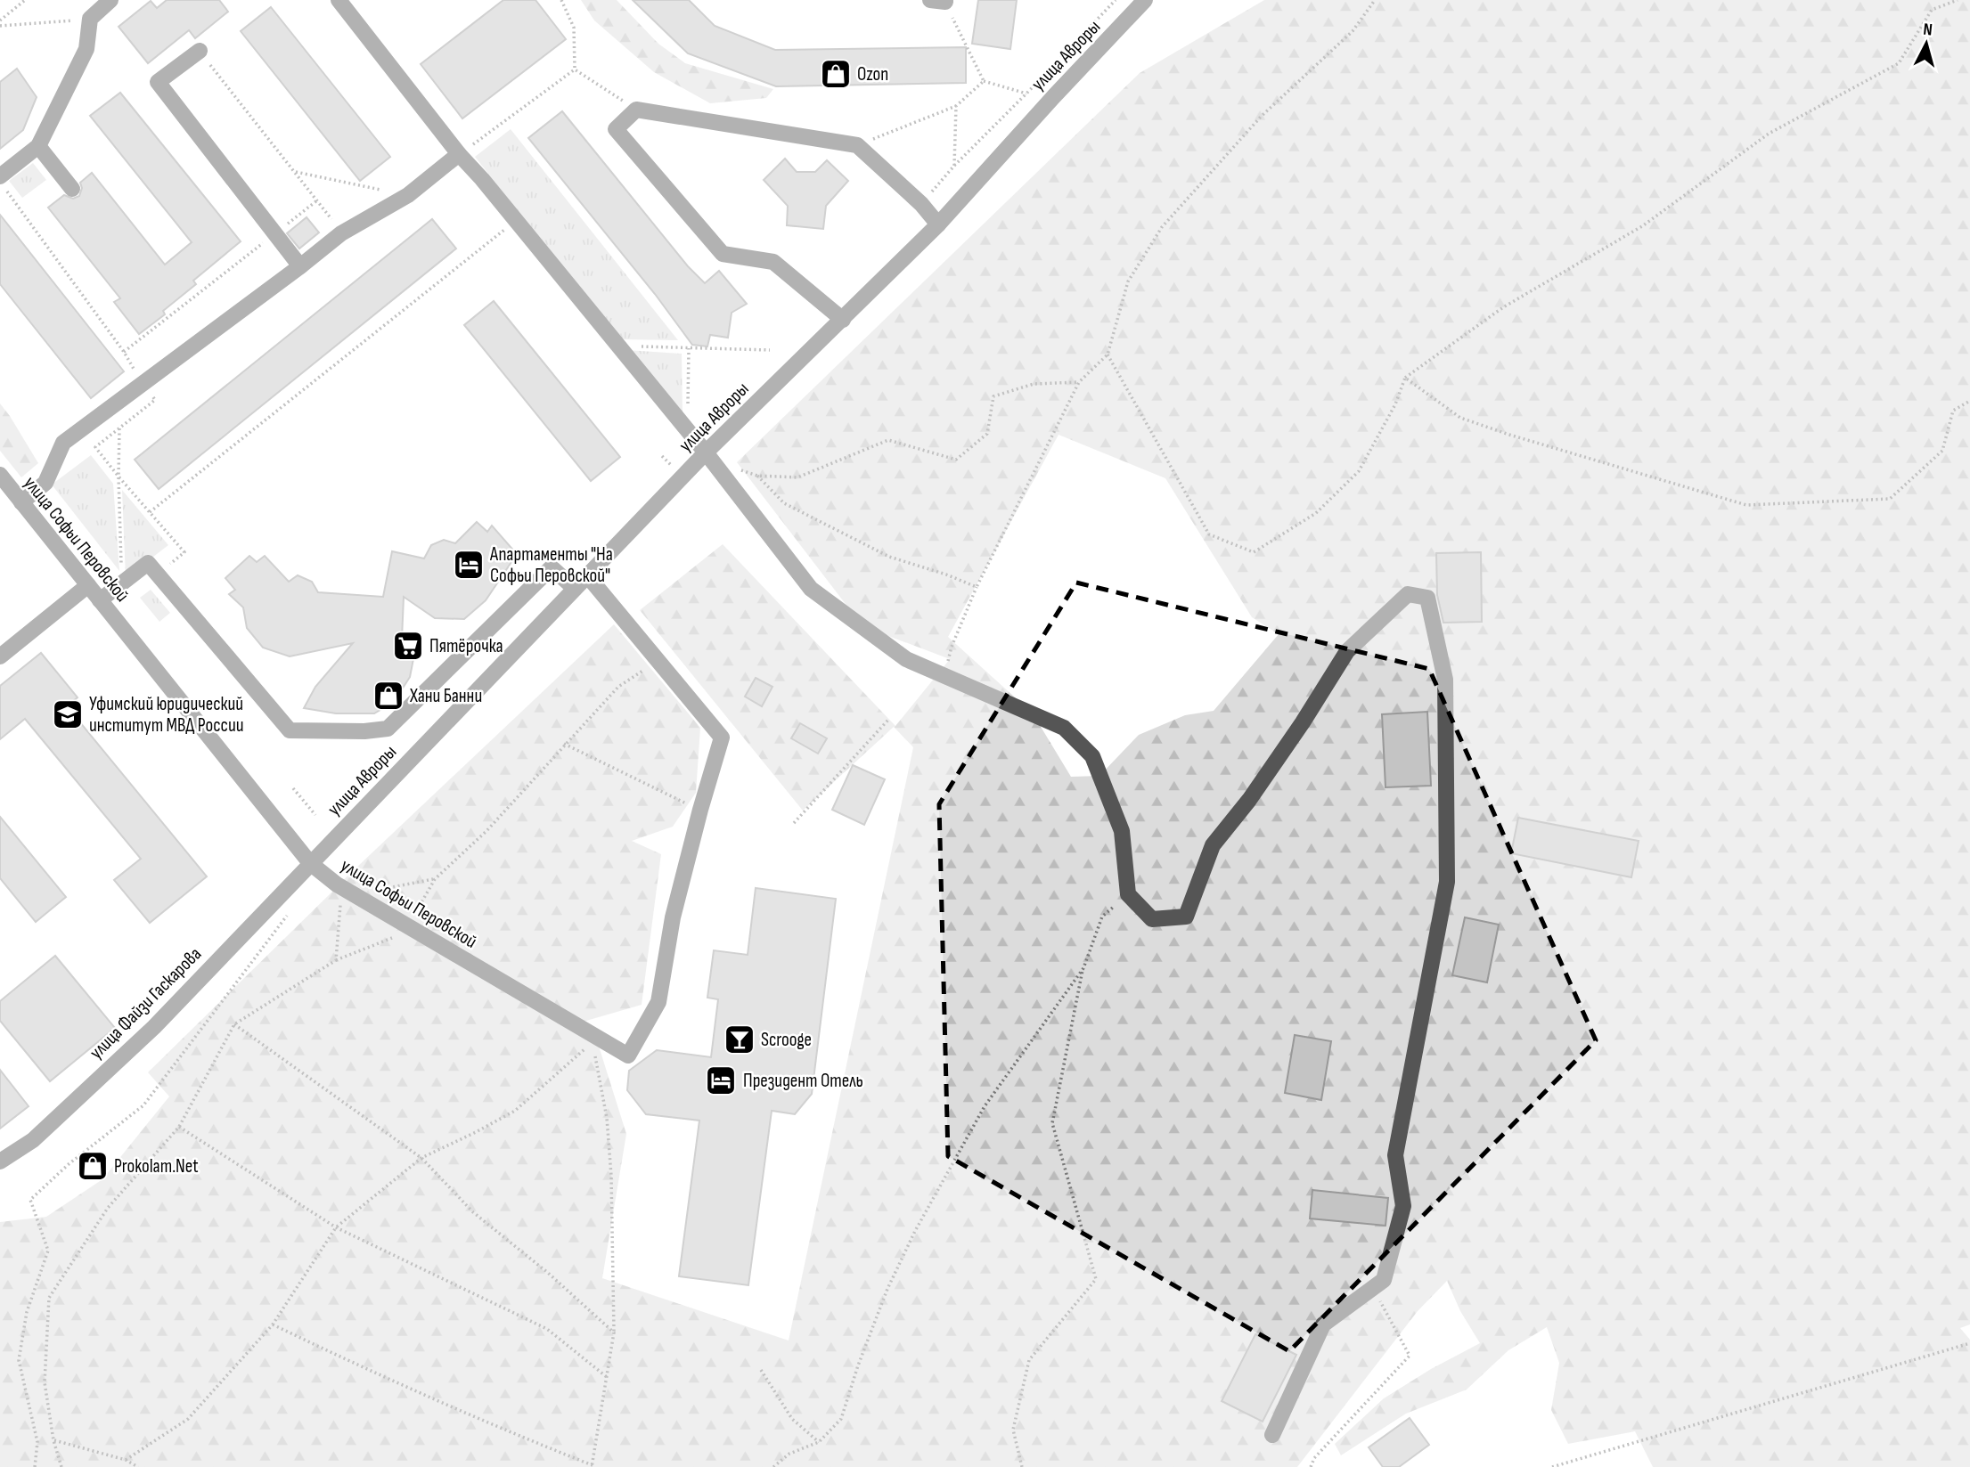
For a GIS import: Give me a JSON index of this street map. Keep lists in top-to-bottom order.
{
  "streets": {
    "street": ["улица Авроры", "улица Софьи Перовской", "улица Файзи Гаскарова"]
  },
  "crossings": [
    ["улица Авроры", "улица Софьи Перовской"],
    ["улица Авроры", "улица Файзи Гаскарова"],
    ["улица Софьи Перовской", "улица Файзи Гаскарова"]
  ],
  "places": {
    "shop": ["Ozon", "Хани Банни", "Prokolam.Net"],
    "hotel": ["Апартаменты \"На Софьи Перовской\"", "Президент Отель"],
    "supermarket": ["Пятёрочка"],
    "school or university": ["Уфимский юридический институт МВД России"],
    "bar": ["Scrooge"]
  },
  "north": "top"
}
